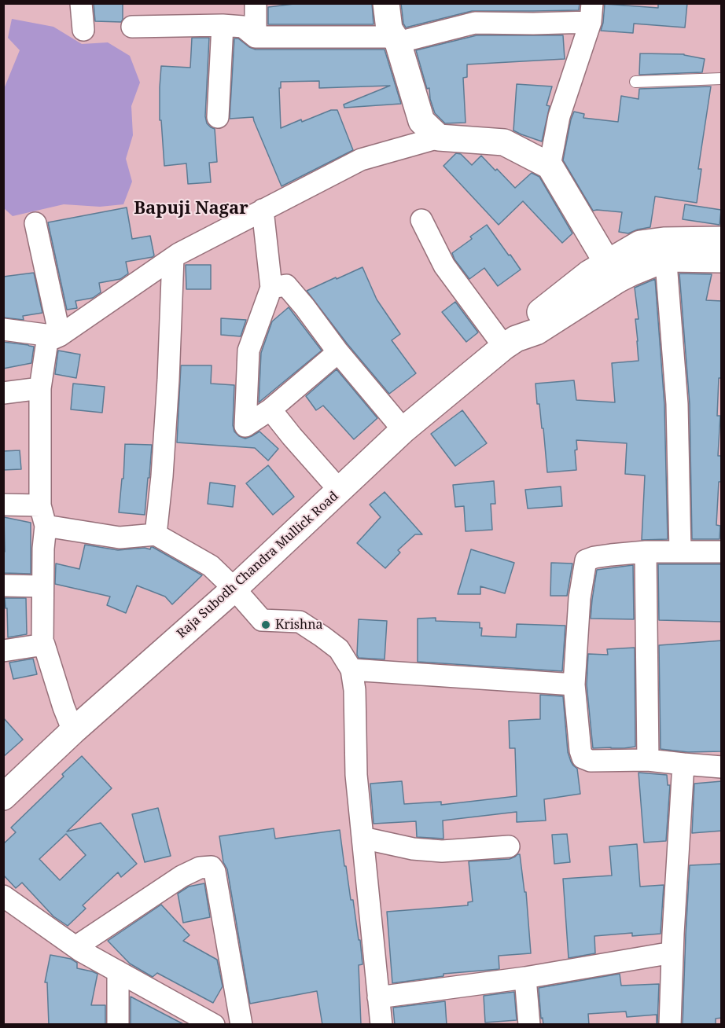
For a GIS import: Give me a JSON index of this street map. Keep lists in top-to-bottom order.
{
  "streets": {
    "main road": ["Raja Subodh Chandra Mullick Road"]
  },
  "districts": ["Bapuji Nagar"],
  "places": ["Krishna"]
}
